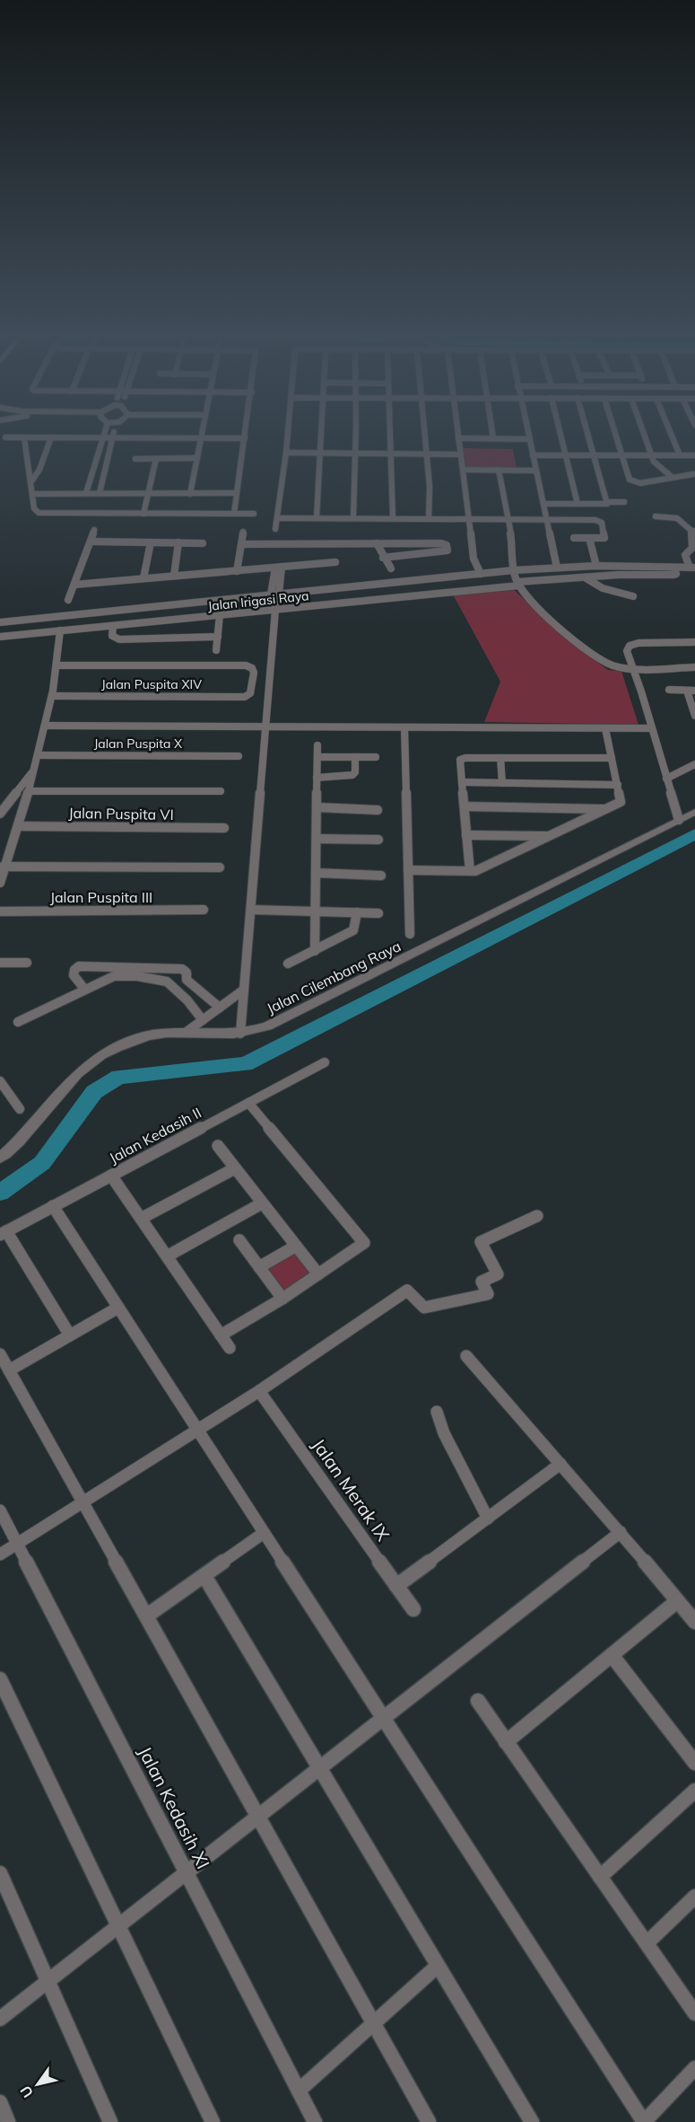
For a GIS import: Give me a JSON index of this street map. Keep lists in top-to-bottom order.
{
  "streets": {
    "street": [
      "Jalan Irigasi Raya",
      "Jalan Puspita XIV",
      "Jalan Puspita X",
      "Jalan Puspita VI",
      "Jalan Puspita III",
      "Jalan Cilembang Raya",
      "Jalan Kedasih II",
      "Jalan Merak IX",
      "Jalan Kedasih XI"
    ]
  },
  "north": "bottom left"
}
